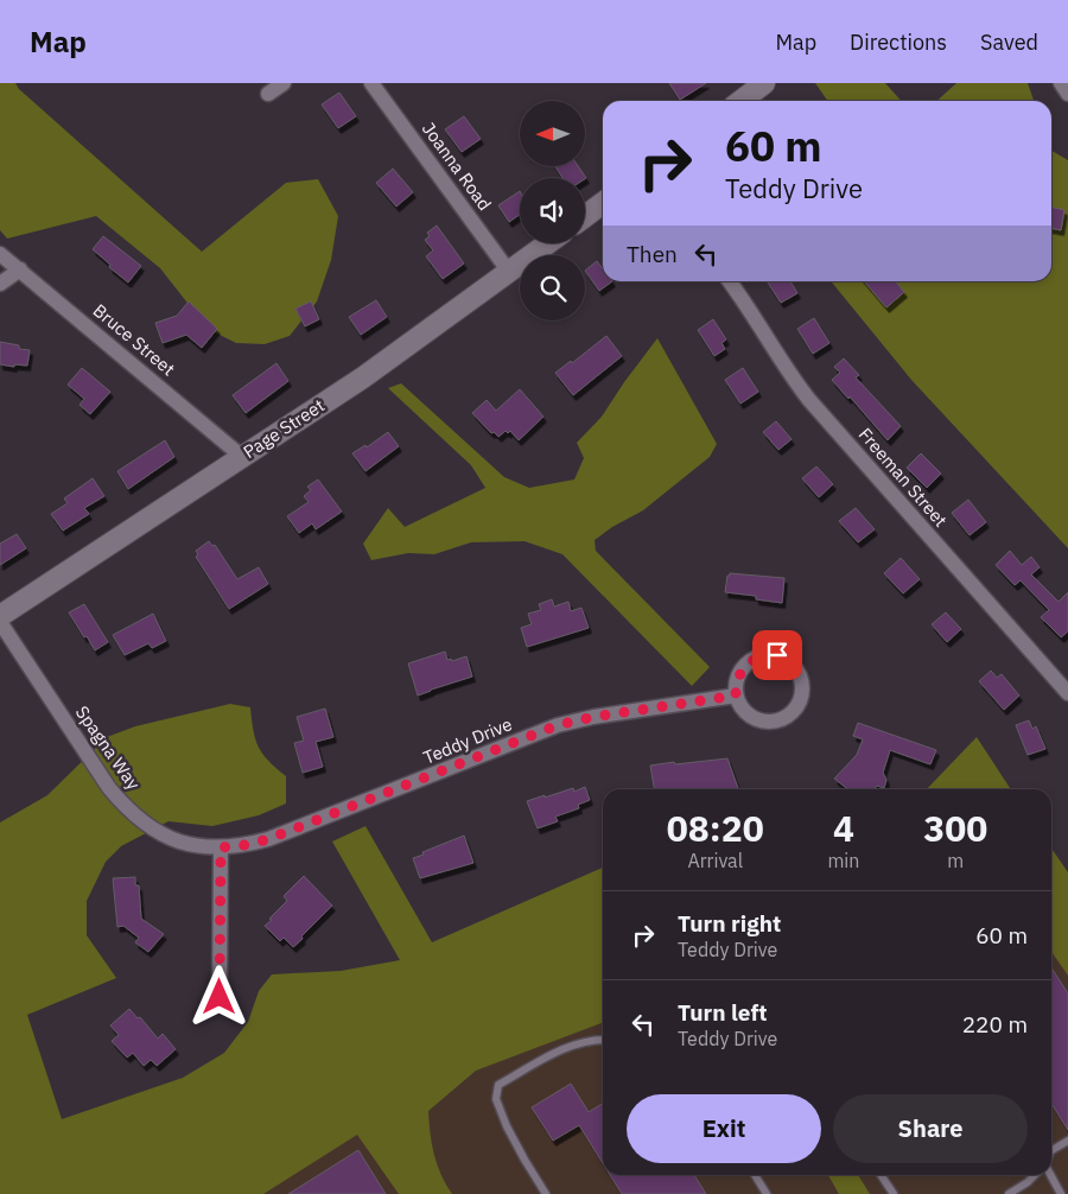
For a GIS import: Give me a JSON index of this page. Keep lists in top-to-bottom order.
{
  "streets": {
    "main road": ["Page Street"],
    "street": [
      "Joanna Road",
      "Bruce Street",
      "Freeman Street",
      "Teddy Drive",
      "Spagna Way"
    ]
  },
  "crossings": [
    ["Joanna Road", "Page Street"],
    ["Bruce Street", "Page Street"],
    ["Teddy Drive", "Spagna Way"]
  ],
  "north": "left",
  "page": {
    "header": "Map",
    "nav": ["Map", "Directions", "Saved"],
    "turn": ["60 m", "Teddy Drive"],
    "then": "Then",
    "eta": [
      "08:20",
      "Arrival",
      "4",
      "min",
      "300",
      "m"
    ],
    "list": [
      {
        "name": "Turn right",
        "note": "Teddy Drive",
        "value": "60 m"
      },
      {
        "name": "Turn left",
        "note": "Teddy Drive",
        "value": "220 m"
      }
    ],
    "buttons": ["Exit", "Share"]
  }
}
